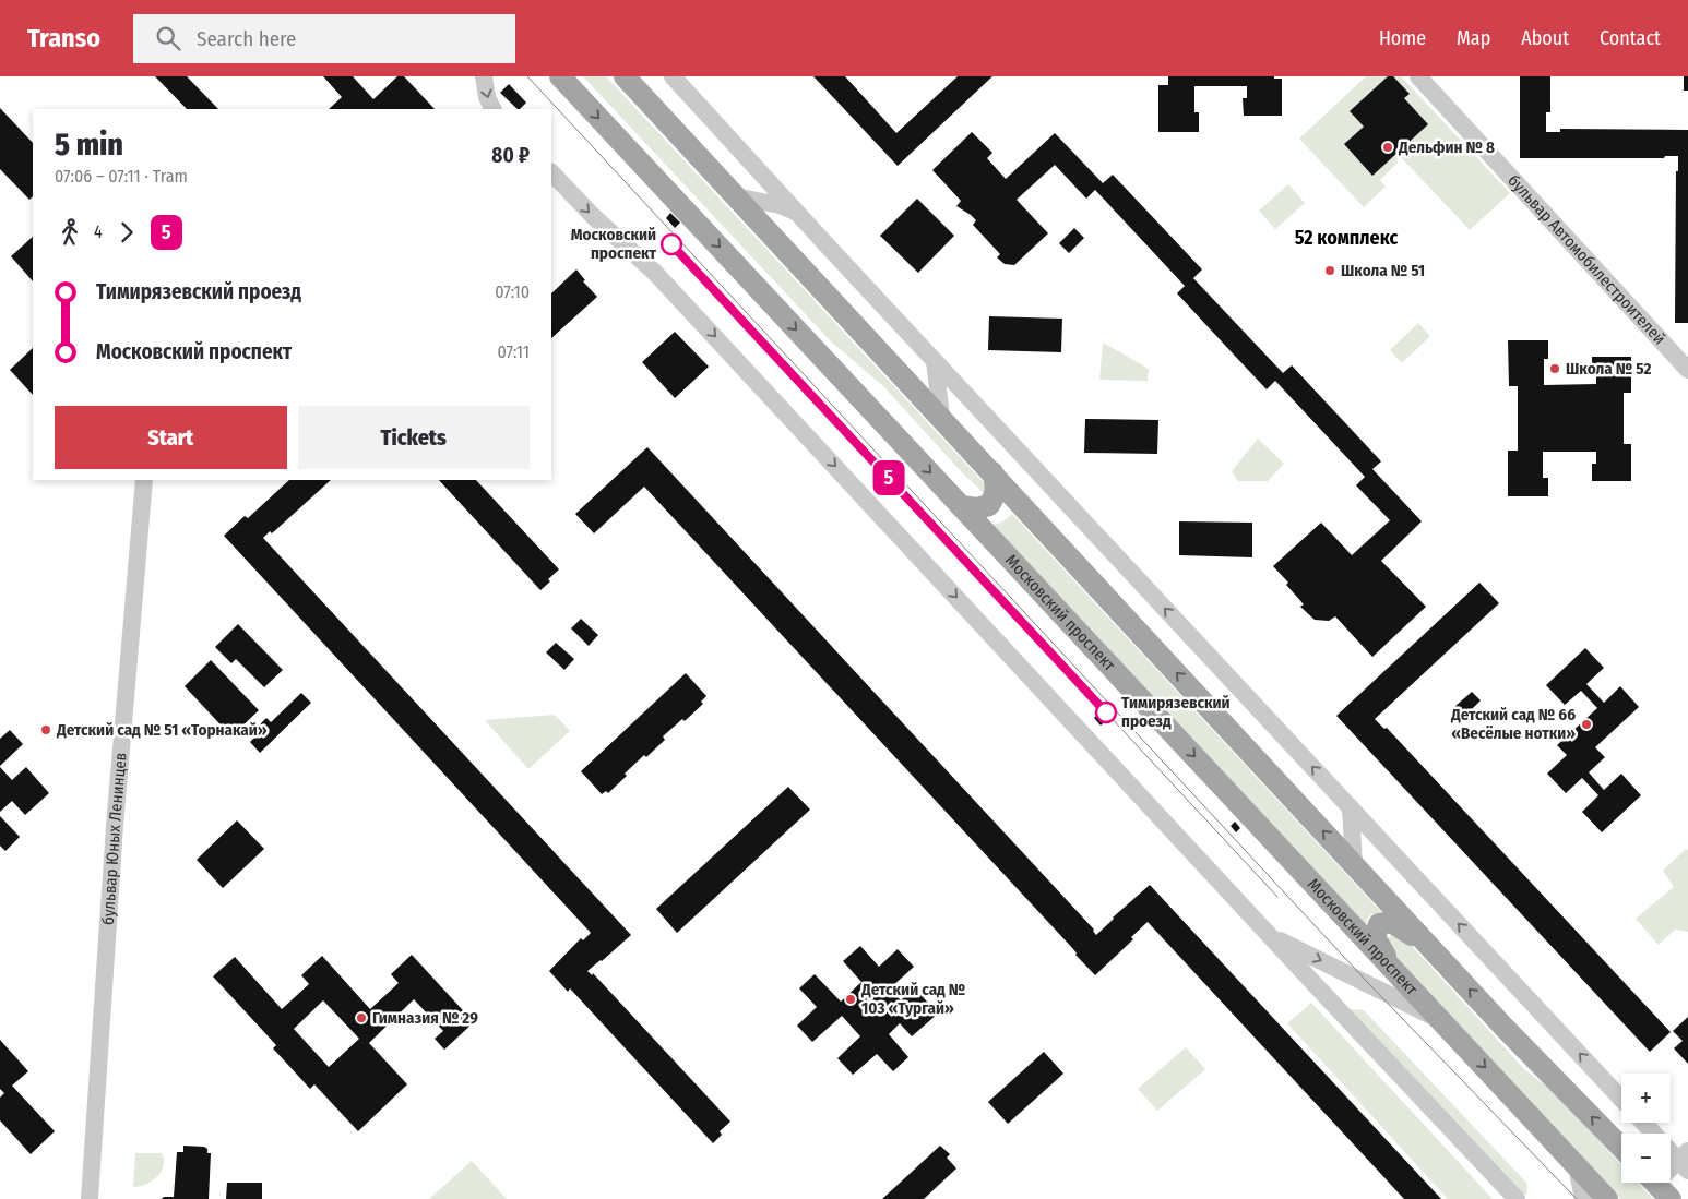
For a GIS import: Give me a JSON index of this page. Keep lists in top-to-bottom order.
{
  "streets": {
    "main road": ["Московский проспект"],
    "street": ["бульвар Автомобилестроителей", "бульвар Юных Ленинцев"]
  },
  "districts": ["52 комплекс"],
  "places": [
    "Дельфин № 8",
    "Московский проспект",
    "Школа № 51",
    "Школа № 52",
    "Тимирязевский проезд",
    "Детский сад № 66 «Весёлые нотки»",
    "Детский сад № 51 «Торнакай»",
    "Детский сад № 103 «Тургай»",
    "Гимназия № 29"
  ],
  "lines": ["tram line 5"],
  "page": {
    "header": "Transo",
    "search": "Search here",
    "nav": [
      "Home",
      "Map",
      "About",
      "Contact"
    ],
    "on_map": "5",
    "heading": ["5 min", "07:06 – 07:11 · Tram", "80 ₽"],
    "legs": ["4", "5"],
    "list": [
      {
        "name": "Тимирязевский проезд",
        "value": "07:10"
      },
      {
        "name": "Московский проспект",
        "value": "07:11"
      }
    ],
    "buttons": ["Start", "Tickets"],
    "map_buttons": ["+", "−"]
  }
}
